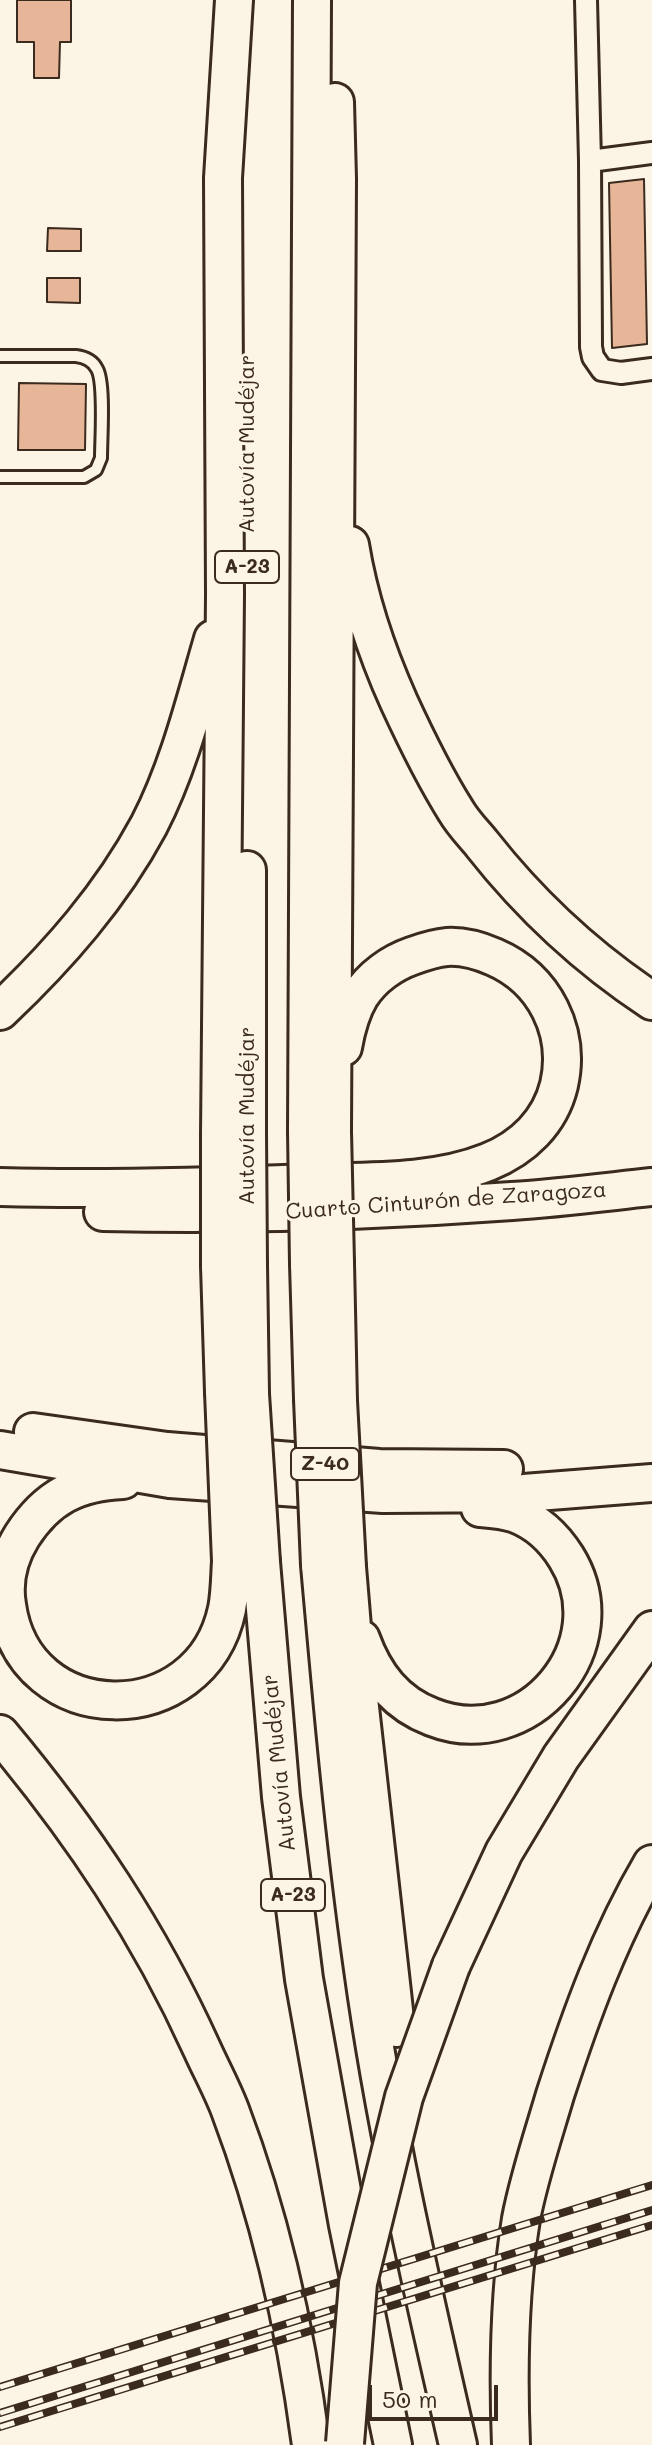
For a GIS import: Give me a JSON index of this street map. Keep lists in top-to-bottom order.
{
  "streets": {
    "highway": [
      "Autovía Mudéjar",
      "A-23",
      "Cuarto Cinturón de Zaragoza",
      "Z-40"
    ]
  },
  "scale_bar": "50 m"
}
